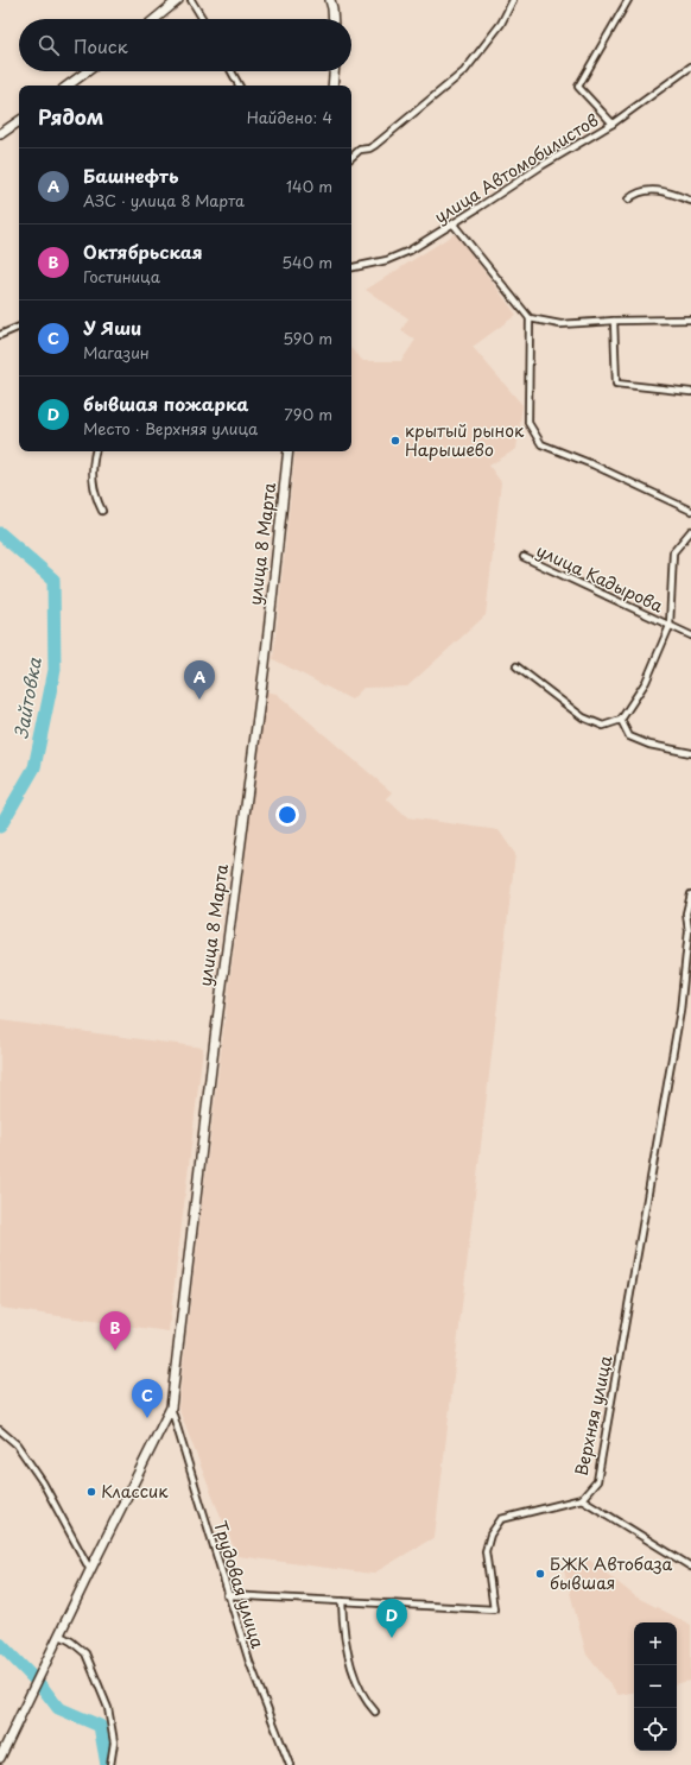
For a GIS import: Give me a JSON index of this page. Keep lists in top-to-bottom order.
{
  "streets": {
    "main road": ["улица 8 Марта"],
    "street": [
      "улица Автомобилистов",
      "улица Кадырова",
      "Верхняя улица",
      "Трудовая улица"
    ]
  },
  "crossings": [
    ["улица 8 Марта", "Трудовая улица"],
    ["Верхняя улица", "Трудовая улица"]
  ],
  "water": ["Зайтовка"],
  "places": ["крытый рынок Нарышево", "Классик", "БЖК Автобаза бывшая"],
  "page": {
    "search": "Поиск",
    "heading": ["Рядом", "Найдено: 4"],
    "list": [
      {
        "mark": "A",
        "name": "Башнефть",
        "note": "АЗС · улица 8 Марта",
        "value": "140 m"
      },
      {
        "mark": "B",
        "name": "Октябрьская",
        "note": "Гостиница",
        "value": "540 m"
      },
      {
        "mark": "C",
        "name": "У Яши",
        "note": "Магазин",
        "value": "590 m"
      },
      {
        "mark": "D",
        "name": "бывшая пожарка",
        "note": "Место · Верхняя улица",
        "value": "790 m"
      }
    ],
    "pins": [
      "A",
      "B",
      "C",
      "D"
    ],
    "map_buttons": ["+", "−"]
  }
}
